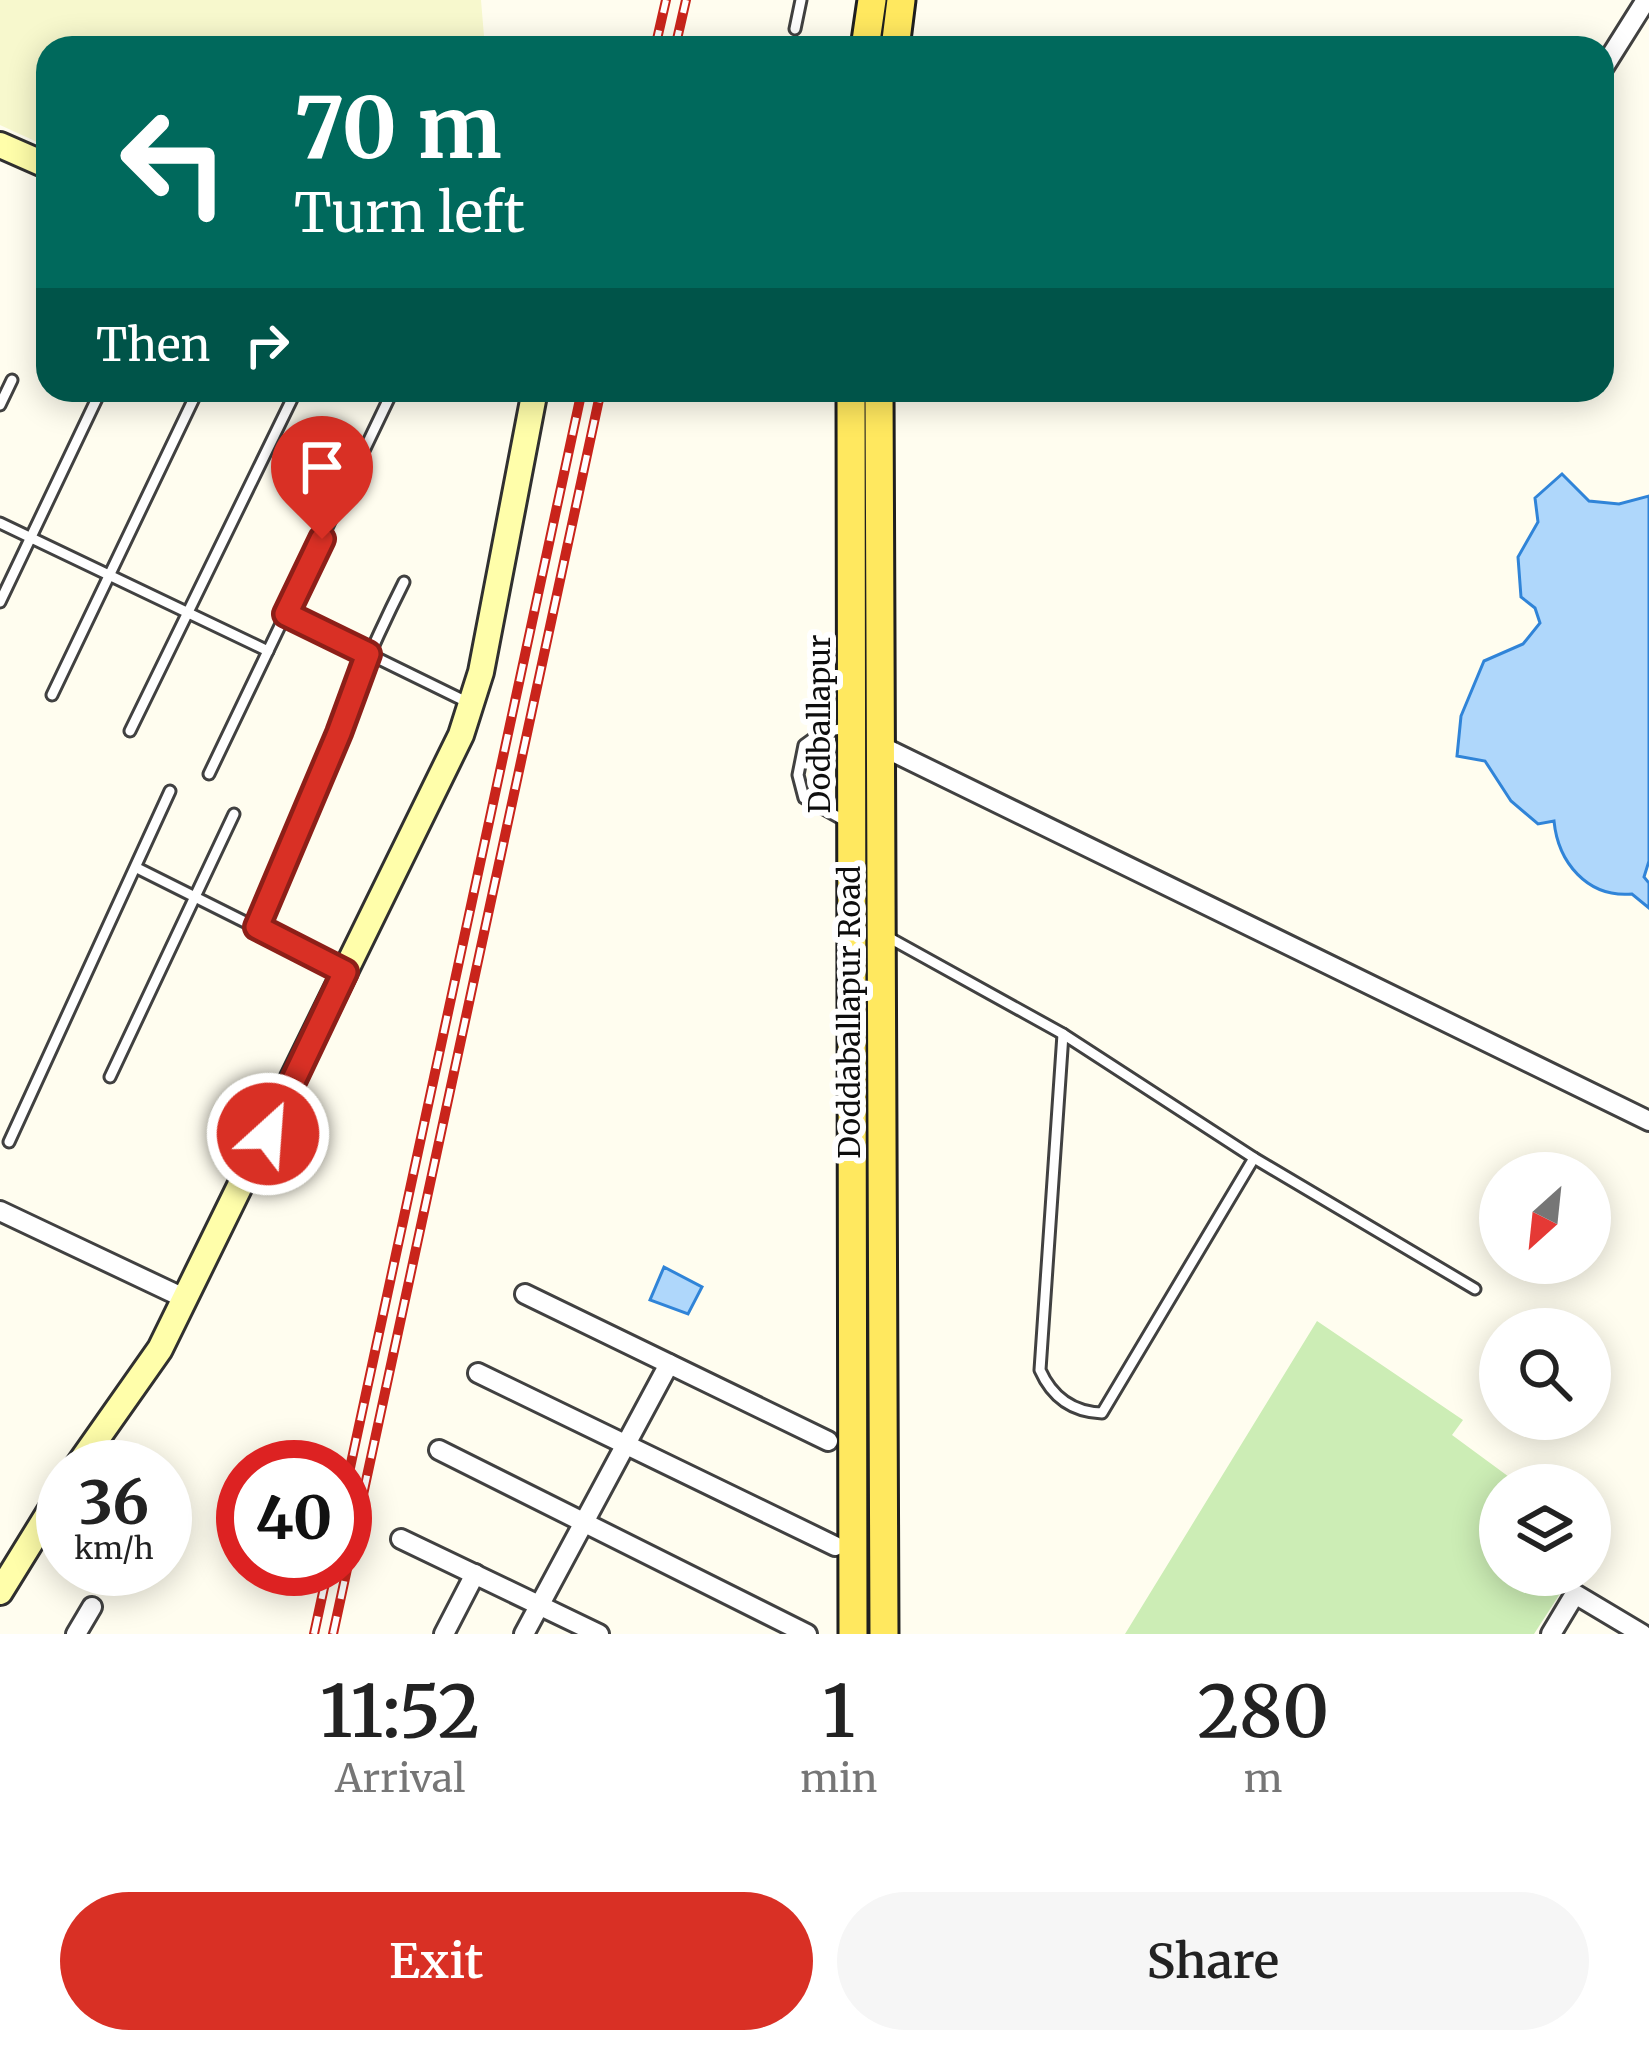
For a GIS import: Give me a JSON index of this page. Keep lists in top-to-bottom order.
{
  "streets": {
    "main road": ["Dodballapur", "Doddaballapur Road"]
  },
  "north": "bottom left",
  "page": {
    "turn": ["70 m", "Turn left"],
    "then": "Then",
    "speed": "36 km/h",
    "limit": "40",
    "eta": [
      "11:52",
      "Arrival",
      "1",
      "min",
      "280",
      "m"
    ],
    "buttons": ["Exit", "Share"]
  }
}
